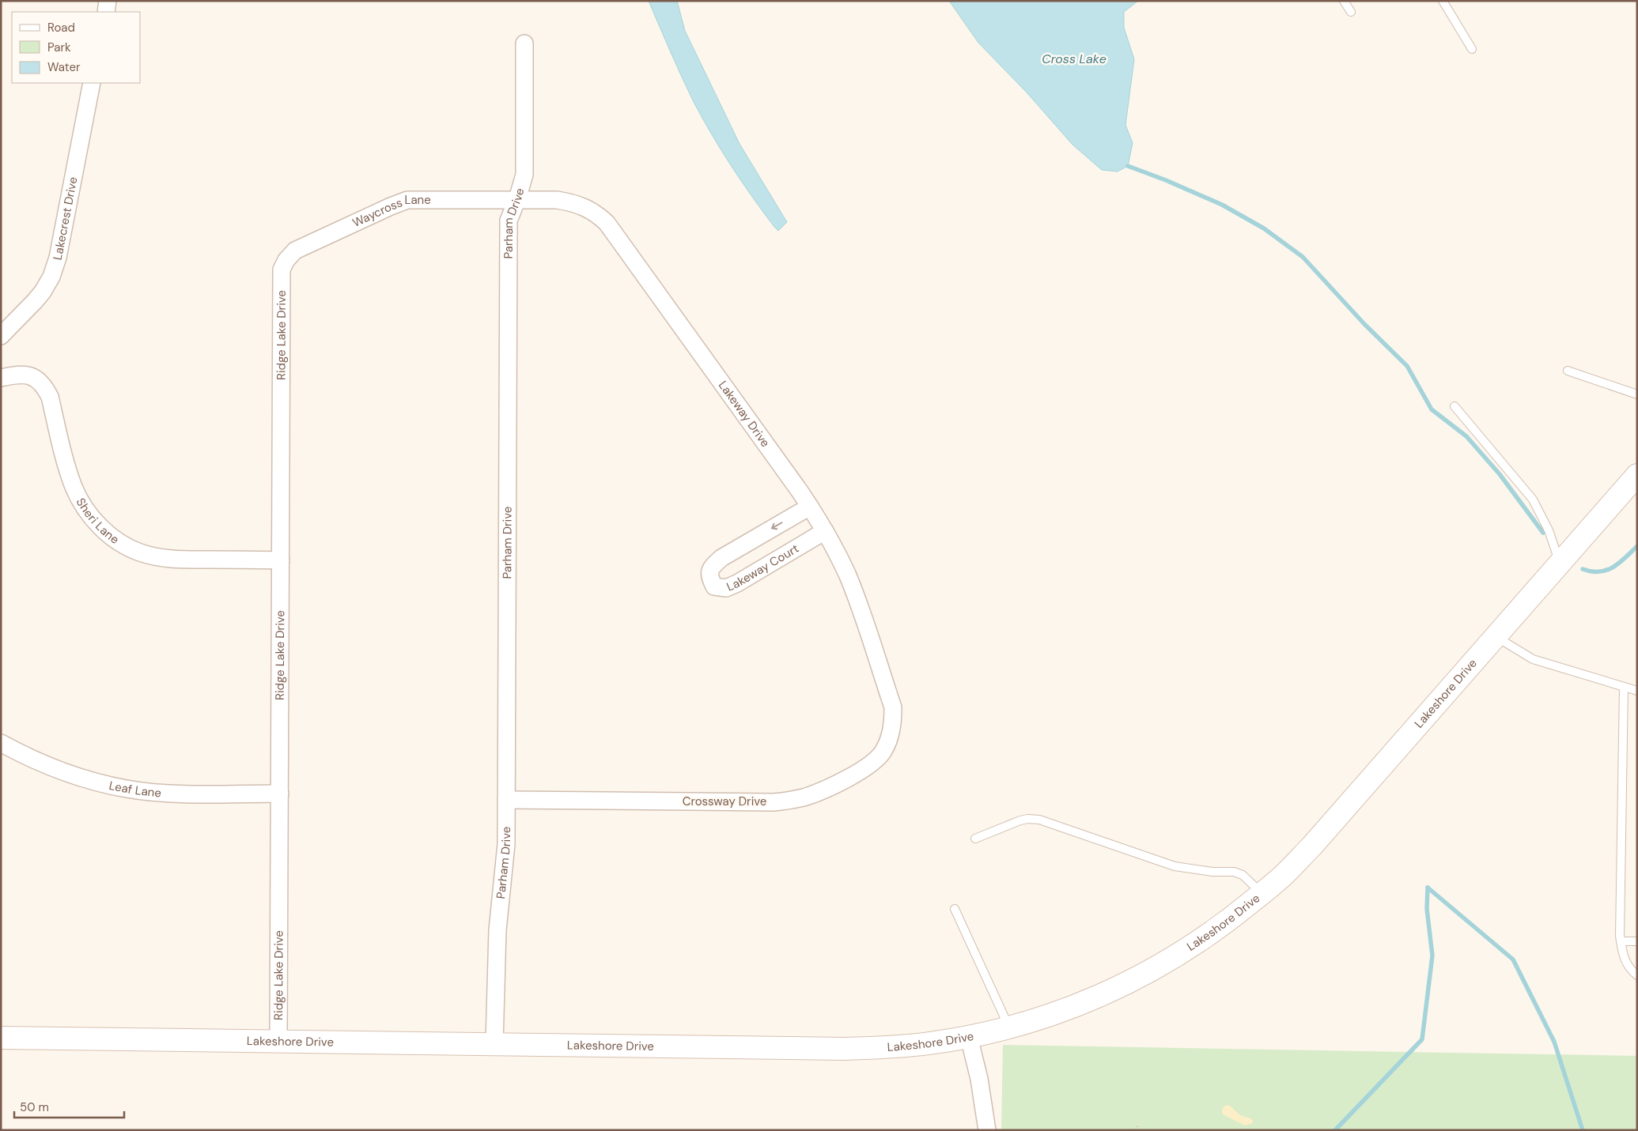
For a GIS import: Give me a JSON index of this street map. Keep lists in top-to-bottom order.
{
  "streets": {
    "main road": ["Lakeshore Drive"],
    "street": [
      "Waycross Lane",
      "Lakecrest Drive",
      "Parham Drive",
      "Ridge Lake Drive",
      "Lakeway Drive",
      "Sheri Lane",
      "Lakeway Court",
      "Leaf Lane",
      "Crossway Drive"
    ]
  },
  "crossings": [
    ["Waycross Lane", "Parham Drive"],
    ["Waycross Lane", "Ridge Lake Drive"],
    ["Waycross Lane", "Lakeway Drive"],
    ["Parham Drive", "Lakeway Drive"],
    ["Parham Drive", "Lakeshore Drive"],
    ["Parham Drive", "Crossway Drive"],
    ["Ridge Lake Drive", "Sheri Lane"],
    ["Ridge Lake Drive", "Lakeshore Drive"],
    ["Ridge Lake Drive", "Leaf Lane"],
    ["Lakeway Drive", "Lakeway Court"],
    ["Lakeway Drive", "Crossway Drive"]
  ],
  "water": ["Cross Lake"],
  "legend": ["Road", "Park", "Water"],
  "scale_bar": "50 m"
}
